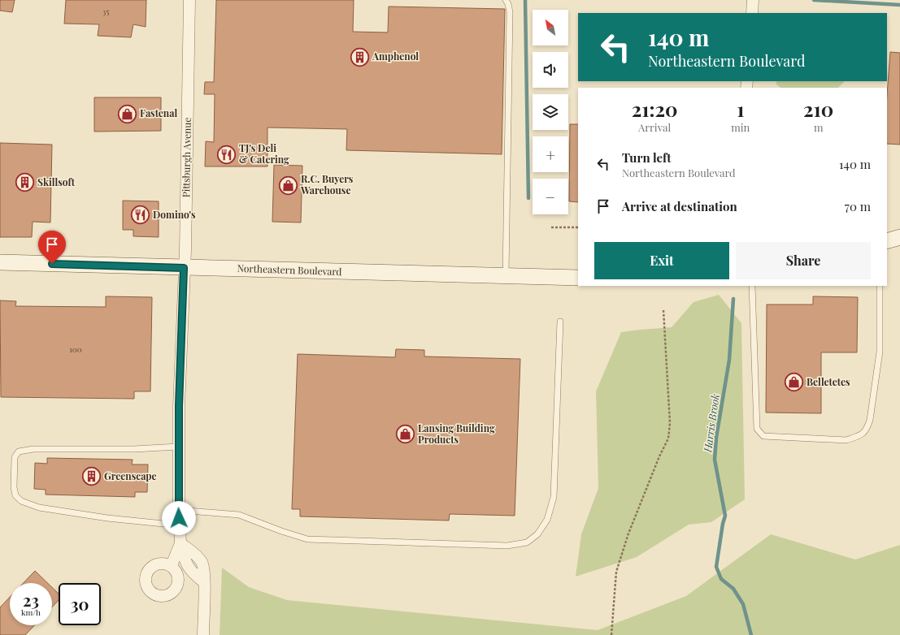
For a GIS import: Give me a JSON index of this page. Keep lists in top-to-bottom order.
{
  "streets": {
    "street": ["Pittsburgh Avenue", "Northeastern Boulevard"]
  },
  "crossings": [
    ["Pittsburgh Avenue", "Northeastern Boulevard"]
  ],
  "water": ["Harris Brook"],
  "places": {
    "building": ["Amphenol", "Skillsoft", "Greenscape"],
    "shop": [
      "Fastenal",
      "R.C. Buyers Warehouse",
      "Belletetes",
      "Lansing Building Products"
    ],
    "restaurant": ["TJ's Deli & Catering", "Domino's"]
  },
  "house_numbers": ["35", "100"],
  "north": "top left",
  "page": {
    "map_buttons": ["+", "−"],
    "turn": ["140 m", "Northeastern Boulevard"],
    "eta": [
      "21:20",
      "Arrival",
      "1",
      "min",
      "210",
      "m"
    ],
    "list": [
      {
        "name": "Turn left",
        "note": "Northeastern Boulevard",
        "value": "140 m"
      },
      {
        "name": "Arrive at destination",
        "value": "70 m"
      }
    ],
    "buttons": ["Exit", "Share"],
    "speed": "23 km/h",
    "limit": "30"
  }
}
